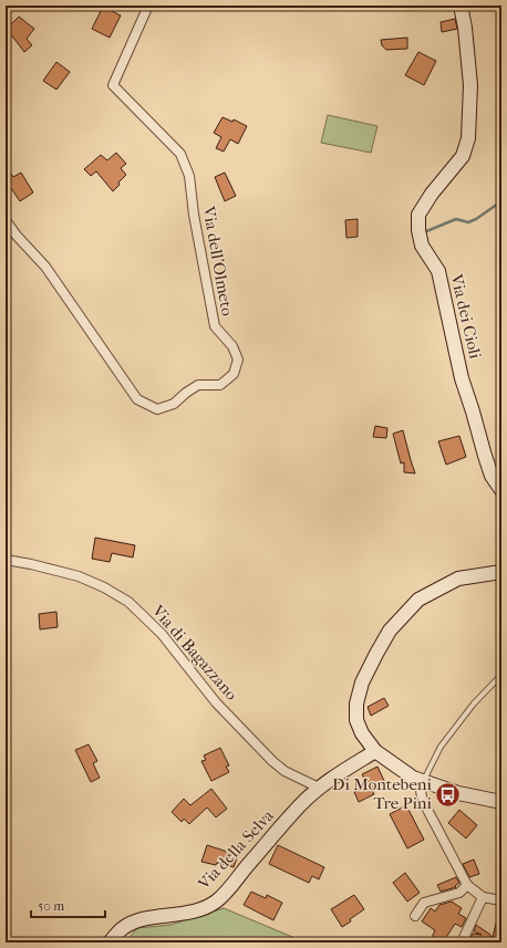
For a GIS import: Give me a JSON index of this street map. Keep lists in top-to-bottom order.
{
  "streets": {
    "street": [
      "Via dell'Olmeto",
      "Via dei Cioli",
      "Via di Bagazzano",
      "Via della Selva"
    ]
  },
  "crossings": [
    ["Via di Bagazzano", "Via della Selva"]
  ],
  "places": {
    "bus stop": ["Di Montebeni Tre Pini"]
  },
  "scale_bar": "50 m"
}
